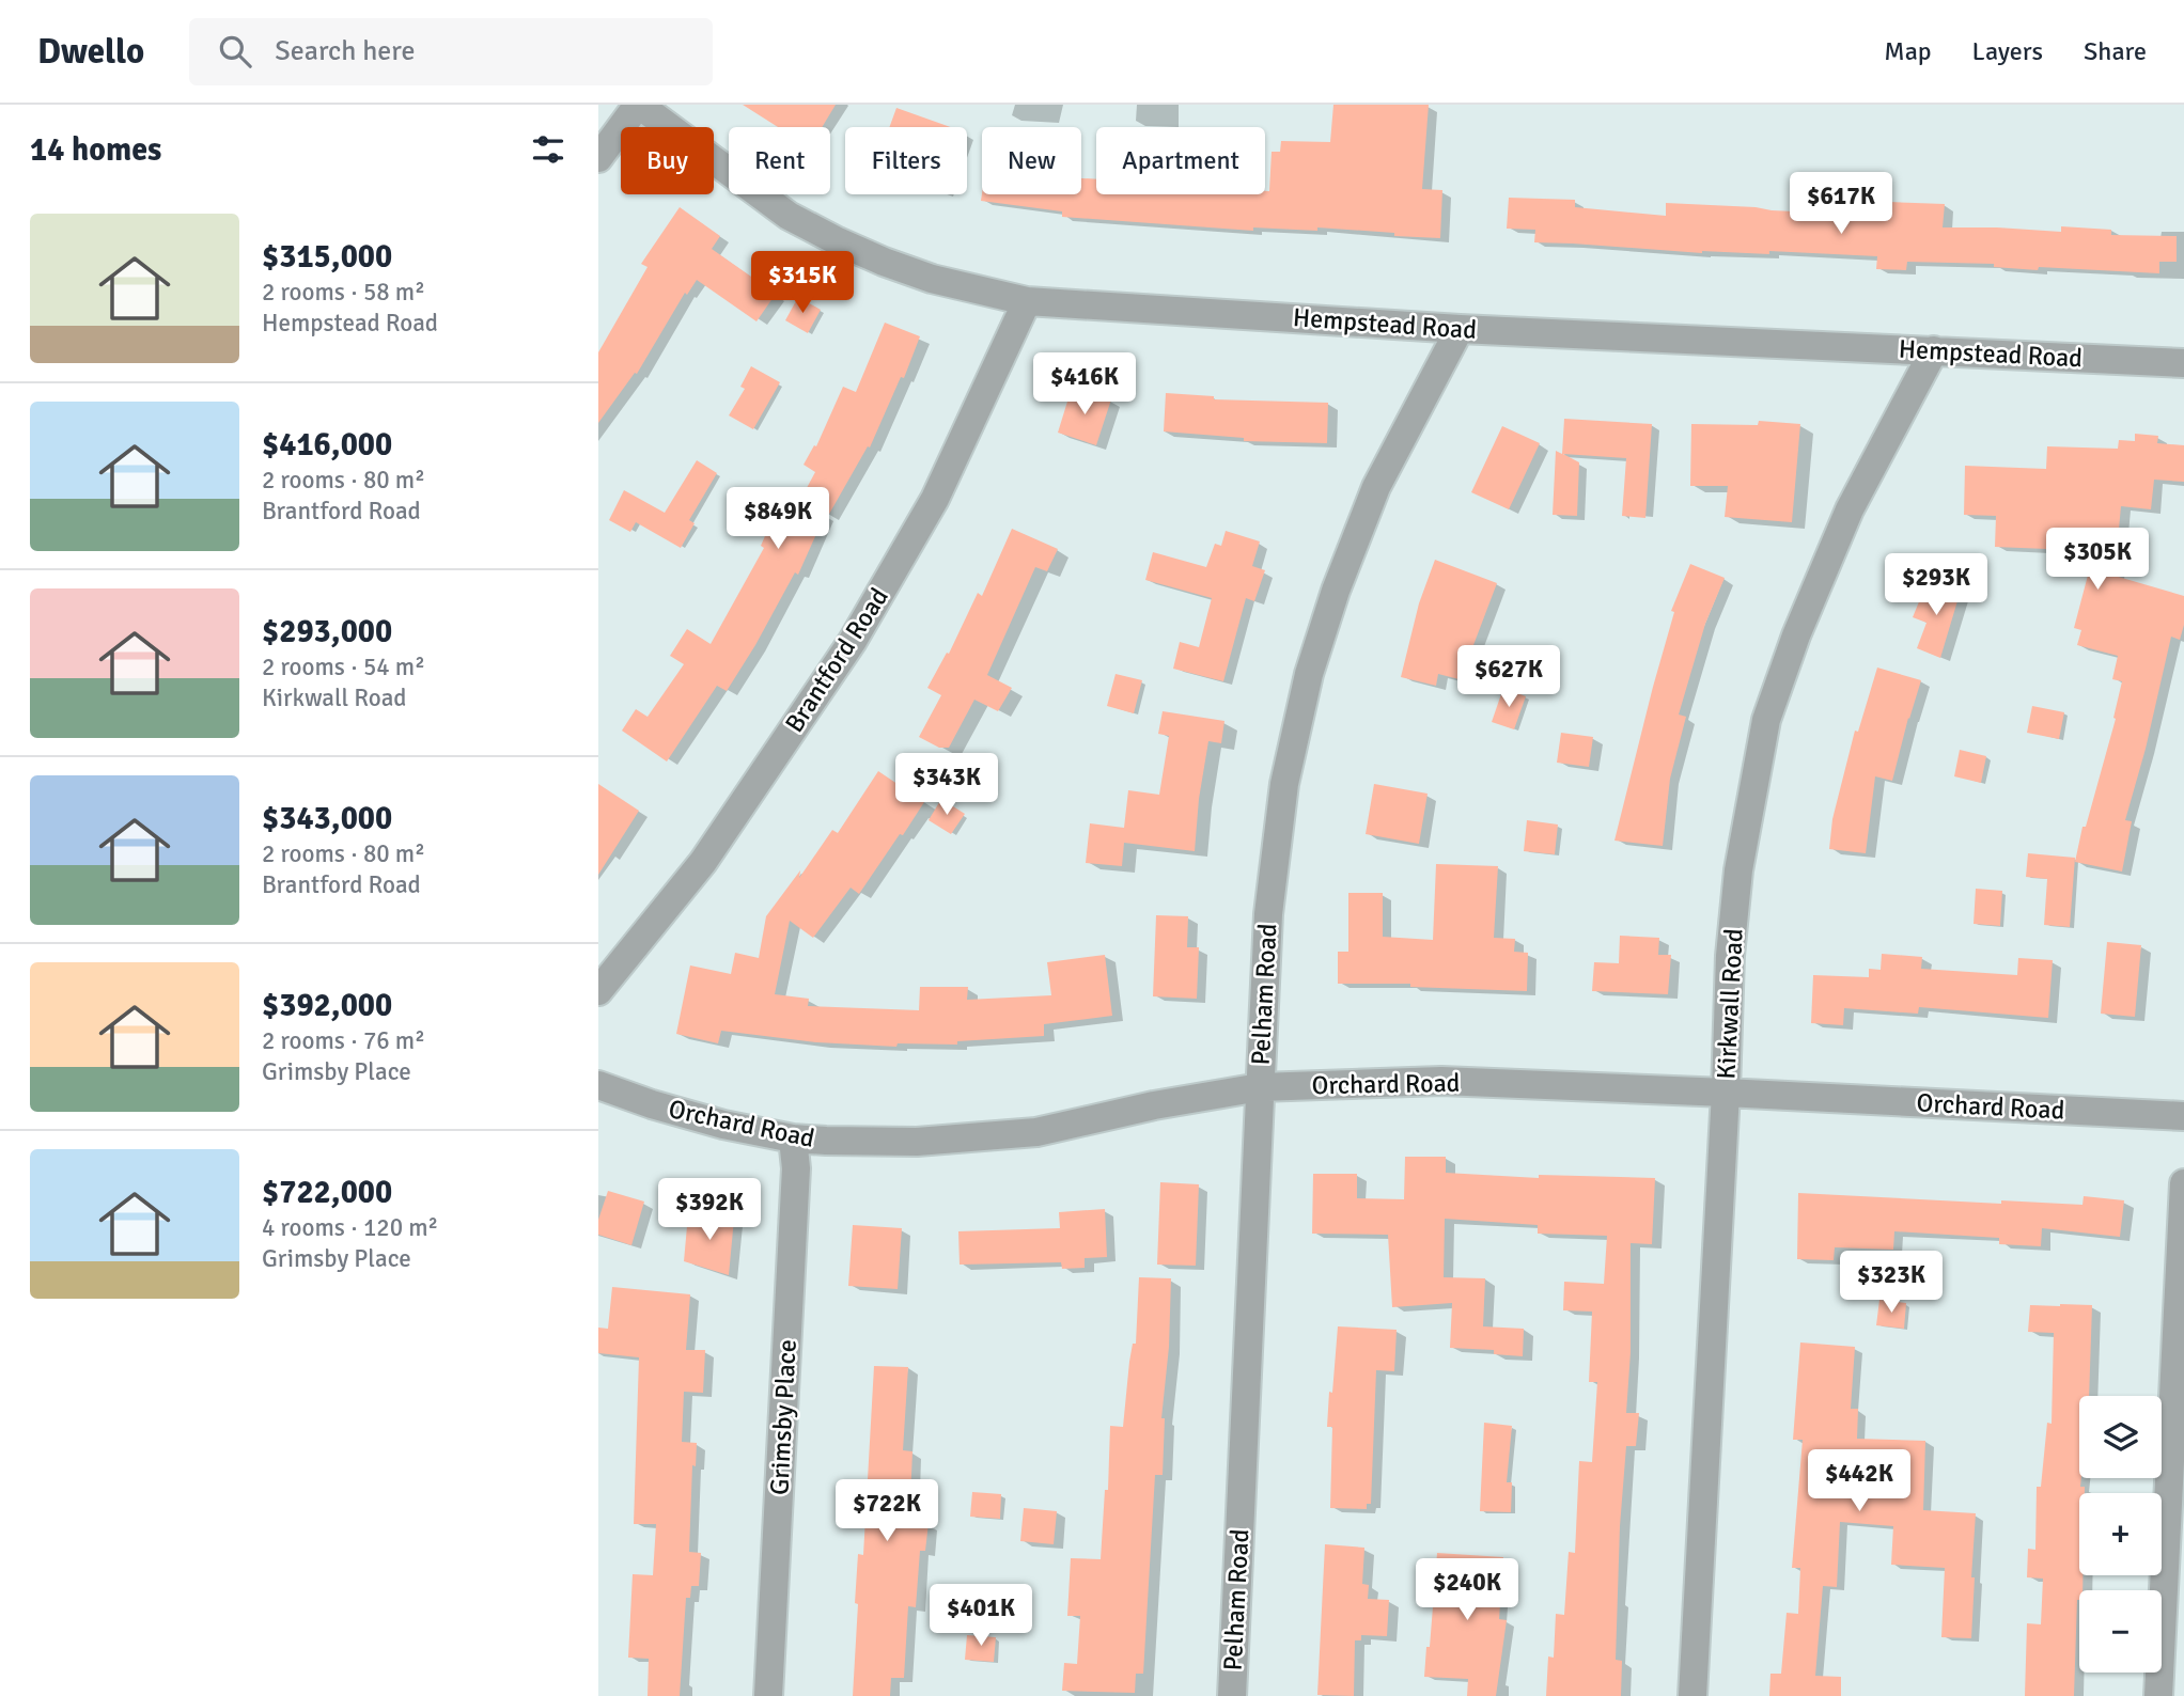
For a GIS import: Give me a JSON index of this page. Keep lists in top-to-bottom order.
{
  "streets": {
    "street": [
      "Hempstead Road",
      "Brantford Road",
      "Pelham Road",
      "Kirkwall Road",
      "Orchard Road",
      "Grimsby Place"
    ]
  },
  "crossings": [
    ["Hempstead Road", "Brantford Road"],
    ["Hempstead Road", "Pelham Road"],
    ["Hempstead Road", "Kirkwall Road"],
    ["Pelham Road", "Orchard Road"],
    ["Kirkwall Road", "Orchard Road"],
    ["Orchard Road", "Grimsby Place"]
  ],
  "page": {
    "header": "Dwello",
    "search": "Search here",
    "nav": ["Map", "Layers", "Share"],
    "heading": "14 homes",
    "chip": [
      "Buy",
      "Rent",
      "Filters",
      "New",
      "Apartment"
    ],
    "price": [
      "$617K",
      "$315K",
      "$416K",
      "$849K",
      "$305K",
      "$293K",
      "$627K",
      "$343K",
      "$392K",
      "$323K",
      "$442K",
      "$722K",
      "$240K",
      "$401K"
    ],
    "list": [
      {
        "name": "$315,000",
        "note": "2 rooms · 58 m² · Hempstead Road"
      },
      {
        "name": "$416,000",
        "note": "2 rooms · 80 m² · Brantford Road"
      },
      {
        "name": "$293,000",
        "note": "2 rooms · 54 m² · Kirkwall Road"
      },
      {
        "name": "$343,000",
        "note": "2 rooms · 80 m² · Brantford Road"
      },
      {
        "name": "$392,000",
        "note": "2 rooms · 76 m² · Grimsby Place"
      },
      {
        "name": "$722,000",
        "note": "4 rooms · 120 m² · Grimsby Place"
      }
    ],
    "map_buttons": ["+", "−"]
  }
}
